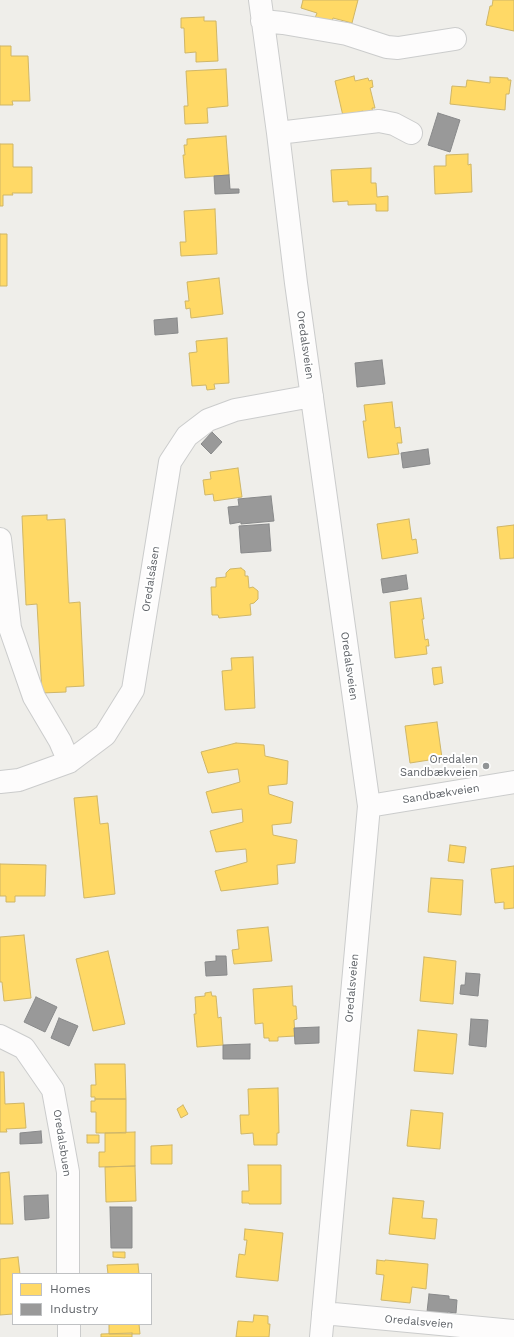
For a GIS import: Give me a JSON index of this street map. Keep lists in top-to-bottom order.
{
  "streets": {
    "street": [
      "Oredalsveien",
      "Oredalsåsen",
      "Sandbækveien",
      "Oredalsbuen"
    ]
  },
  "crossings": [
    ["Oredalsveien", "Oredalsåsen"],
    ["Oredalsveien", "Sandbækveien"]
  ],
  "places": ["Oredalen Sandbækveien"],
  "legend": ["Homes", "Industry"]
}
